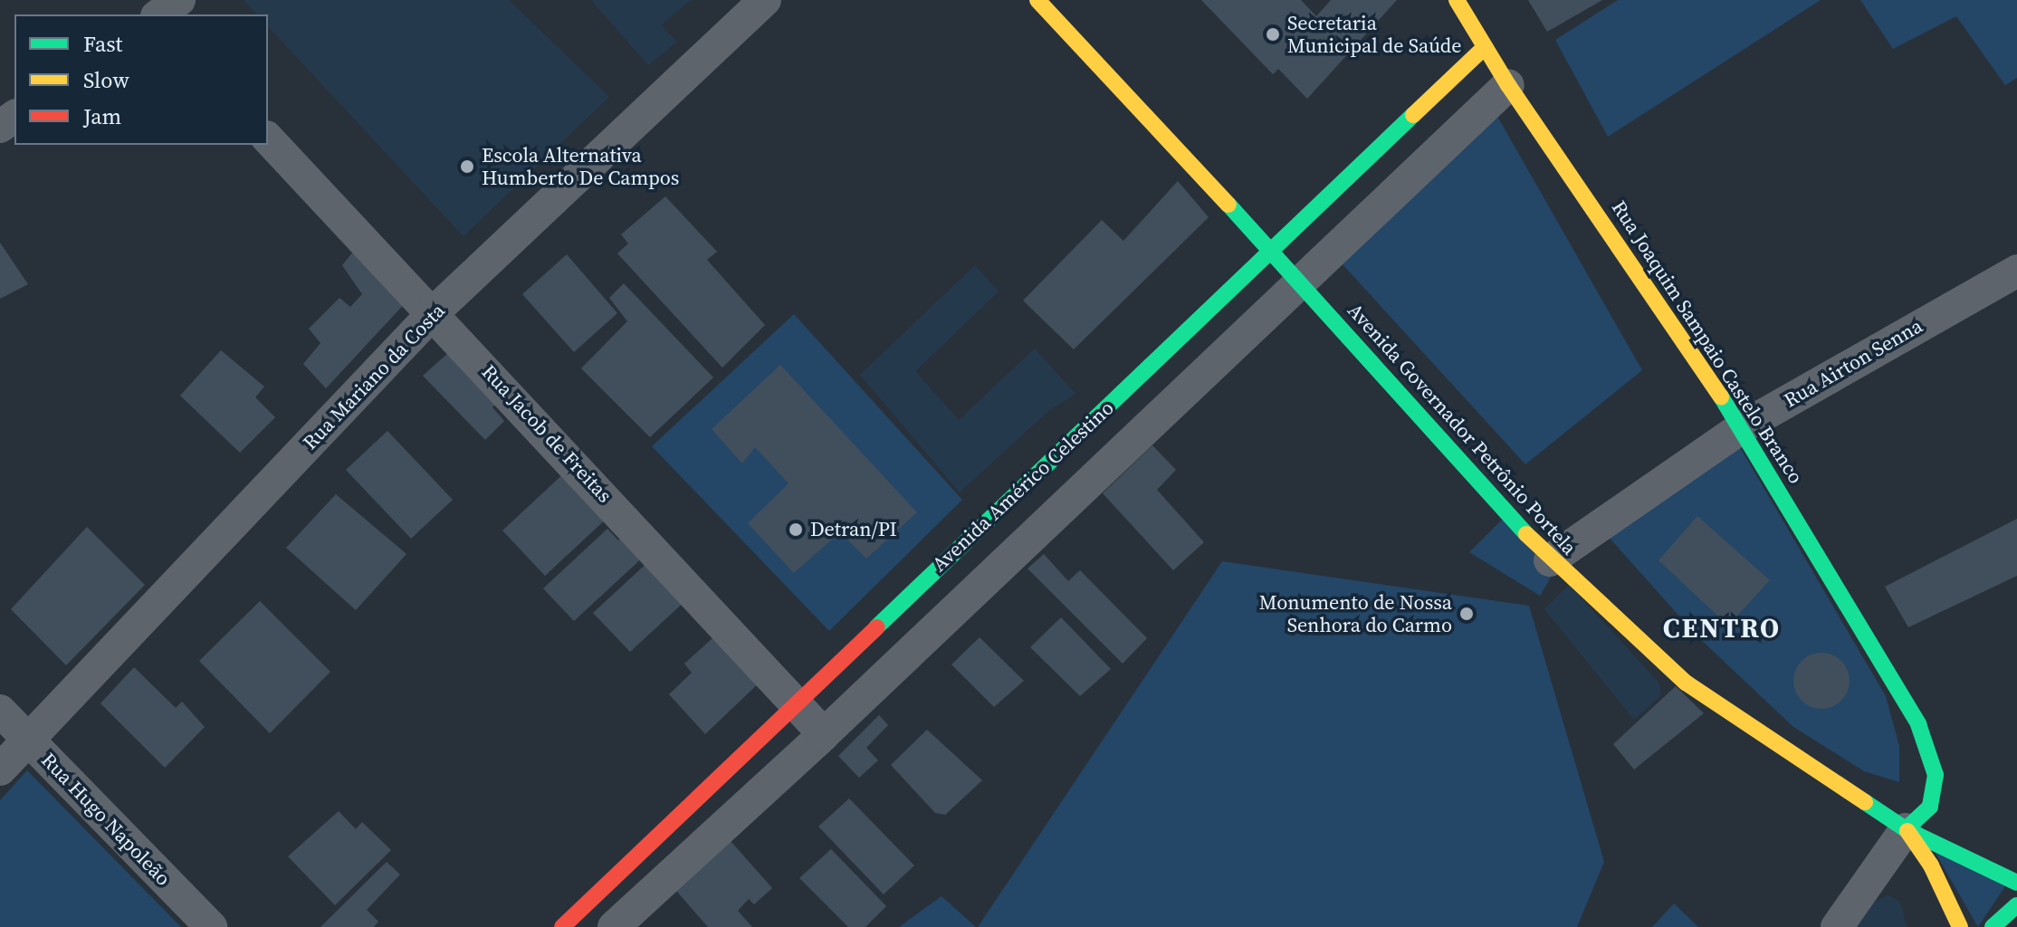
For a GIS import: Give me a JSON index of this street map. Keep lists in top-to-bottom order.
{
  "streets": {
    "street": [
      "Rua Joaquim Sampaio Castelo Branco",
      "Rua Airton Senna",
      "Rua Mariano da Costa",
      "Avenida Governador Petrônio Portela",
      "Rua Jacob de Freitas",
      "Avenida Américo Celestino",
      "Rua Hugo Napoleão"
    ]
  },
  "crossings": [
    ["Rua Joaquim Sampaio Castelo Branco", "Rua Airton Senna"],
    ["Rua Joaquim Sampaio Castelo Branco", "Avenida Governador Petrônio Portela"],
    ["Rua Joaquim Sampaio Castelo Branco", "Avenida Américo Celestino"],
    ["Rua Airton Senna", "Avenida Governador Petrônio Portela"],
    ["Rua Mariano da Costa", "Rua Jacob de Freitas"],
    ["Rua Mariano da Costa", "Rua Hugo Napoleão"],
    ["Avenida Governador Petrônio Portela", "Avenida Américo Celestino"],
    ["Rua Jacob de Freitas", "Avenida Américo Celestino"]
  ],
  "districts": ["CENTRO"],
  "places": [
    "Secretaria Municipal de Saúde",
    "Escola Alternativa Humberto De Campos",
    "Detran/PI",
    "Monumento de Nossa Senhora do Carmo"
  ],
  "legend": ["Fast", "Slow", "Jam"]
}
